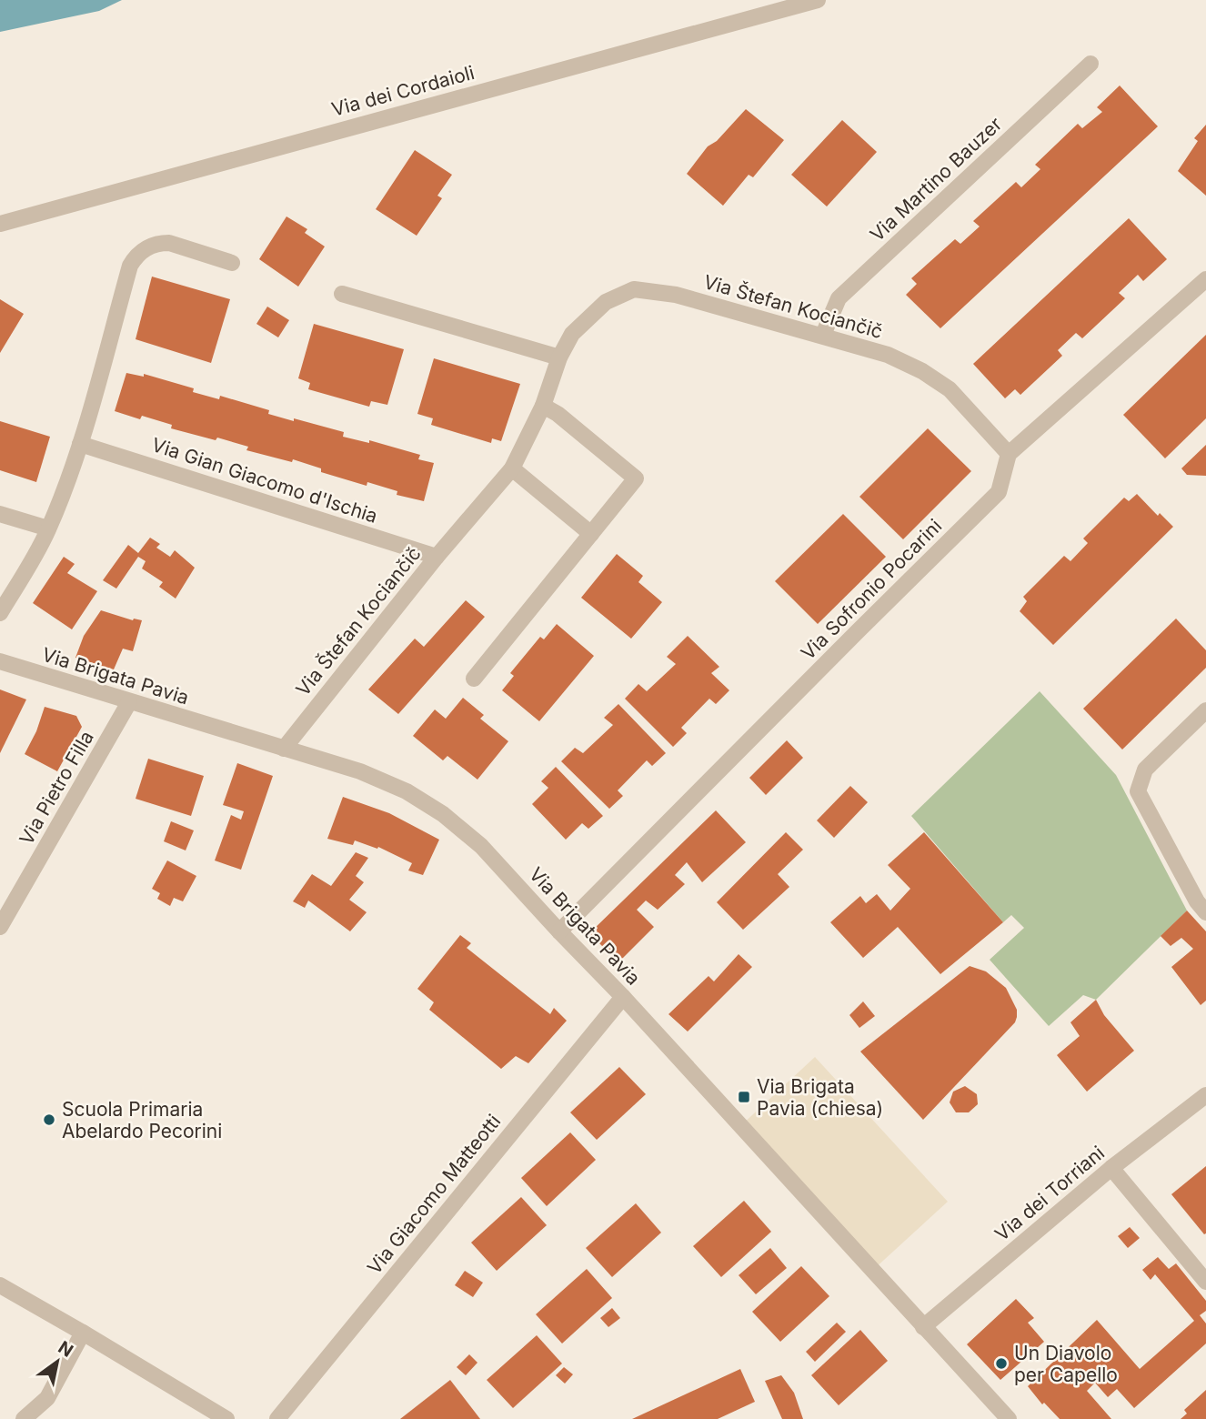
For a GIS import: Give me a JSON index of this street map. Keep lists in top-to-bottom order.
{
  "streets": {
    "street": [
      "Via dei Cordaioli",
      "Via Martino Bauzer",
      "Via Štefan Kociančič",
      "Via Gian Giacomo d'Ischia",
      "Via Sofronio Pocarini",
      "Via Brigata Pavia",
      "Via Pietro Filla",
      "Via dei Torriani",
      "Via Giacomo Matteotti"
    ]
  },
  "crossings": [
    ["Via Martino Bauzer", "Via Štefan Kociančič"],
    ["Via Štefan Kociančič", "Via Gian Giacomo d'Ischia"],
    ["Via Štefan Kociančič", "Via Sofronio Pocarini"],
    ["Via Štefan Kociančič", "Via Brigata Pavia"],
    ["Via Sofronio Pocarini", "Via Brigata Pavia"],
    ["Via Brigata Pavia", "Via Pietro Filla"],
    ["Via Brigata Pavia", "Via dei Torriani"],
    ["Via Brigata Pavia", "Via Giacomo Matteotti"]
  ],
  "places": {
    "transit": ["Via Brigata Pavia (chiesa)"],
    "other": ["Scuola Primaria Abelardo Pecorini", "Un Diavolo per Capello"]
  },
  "north": "top right"
}
